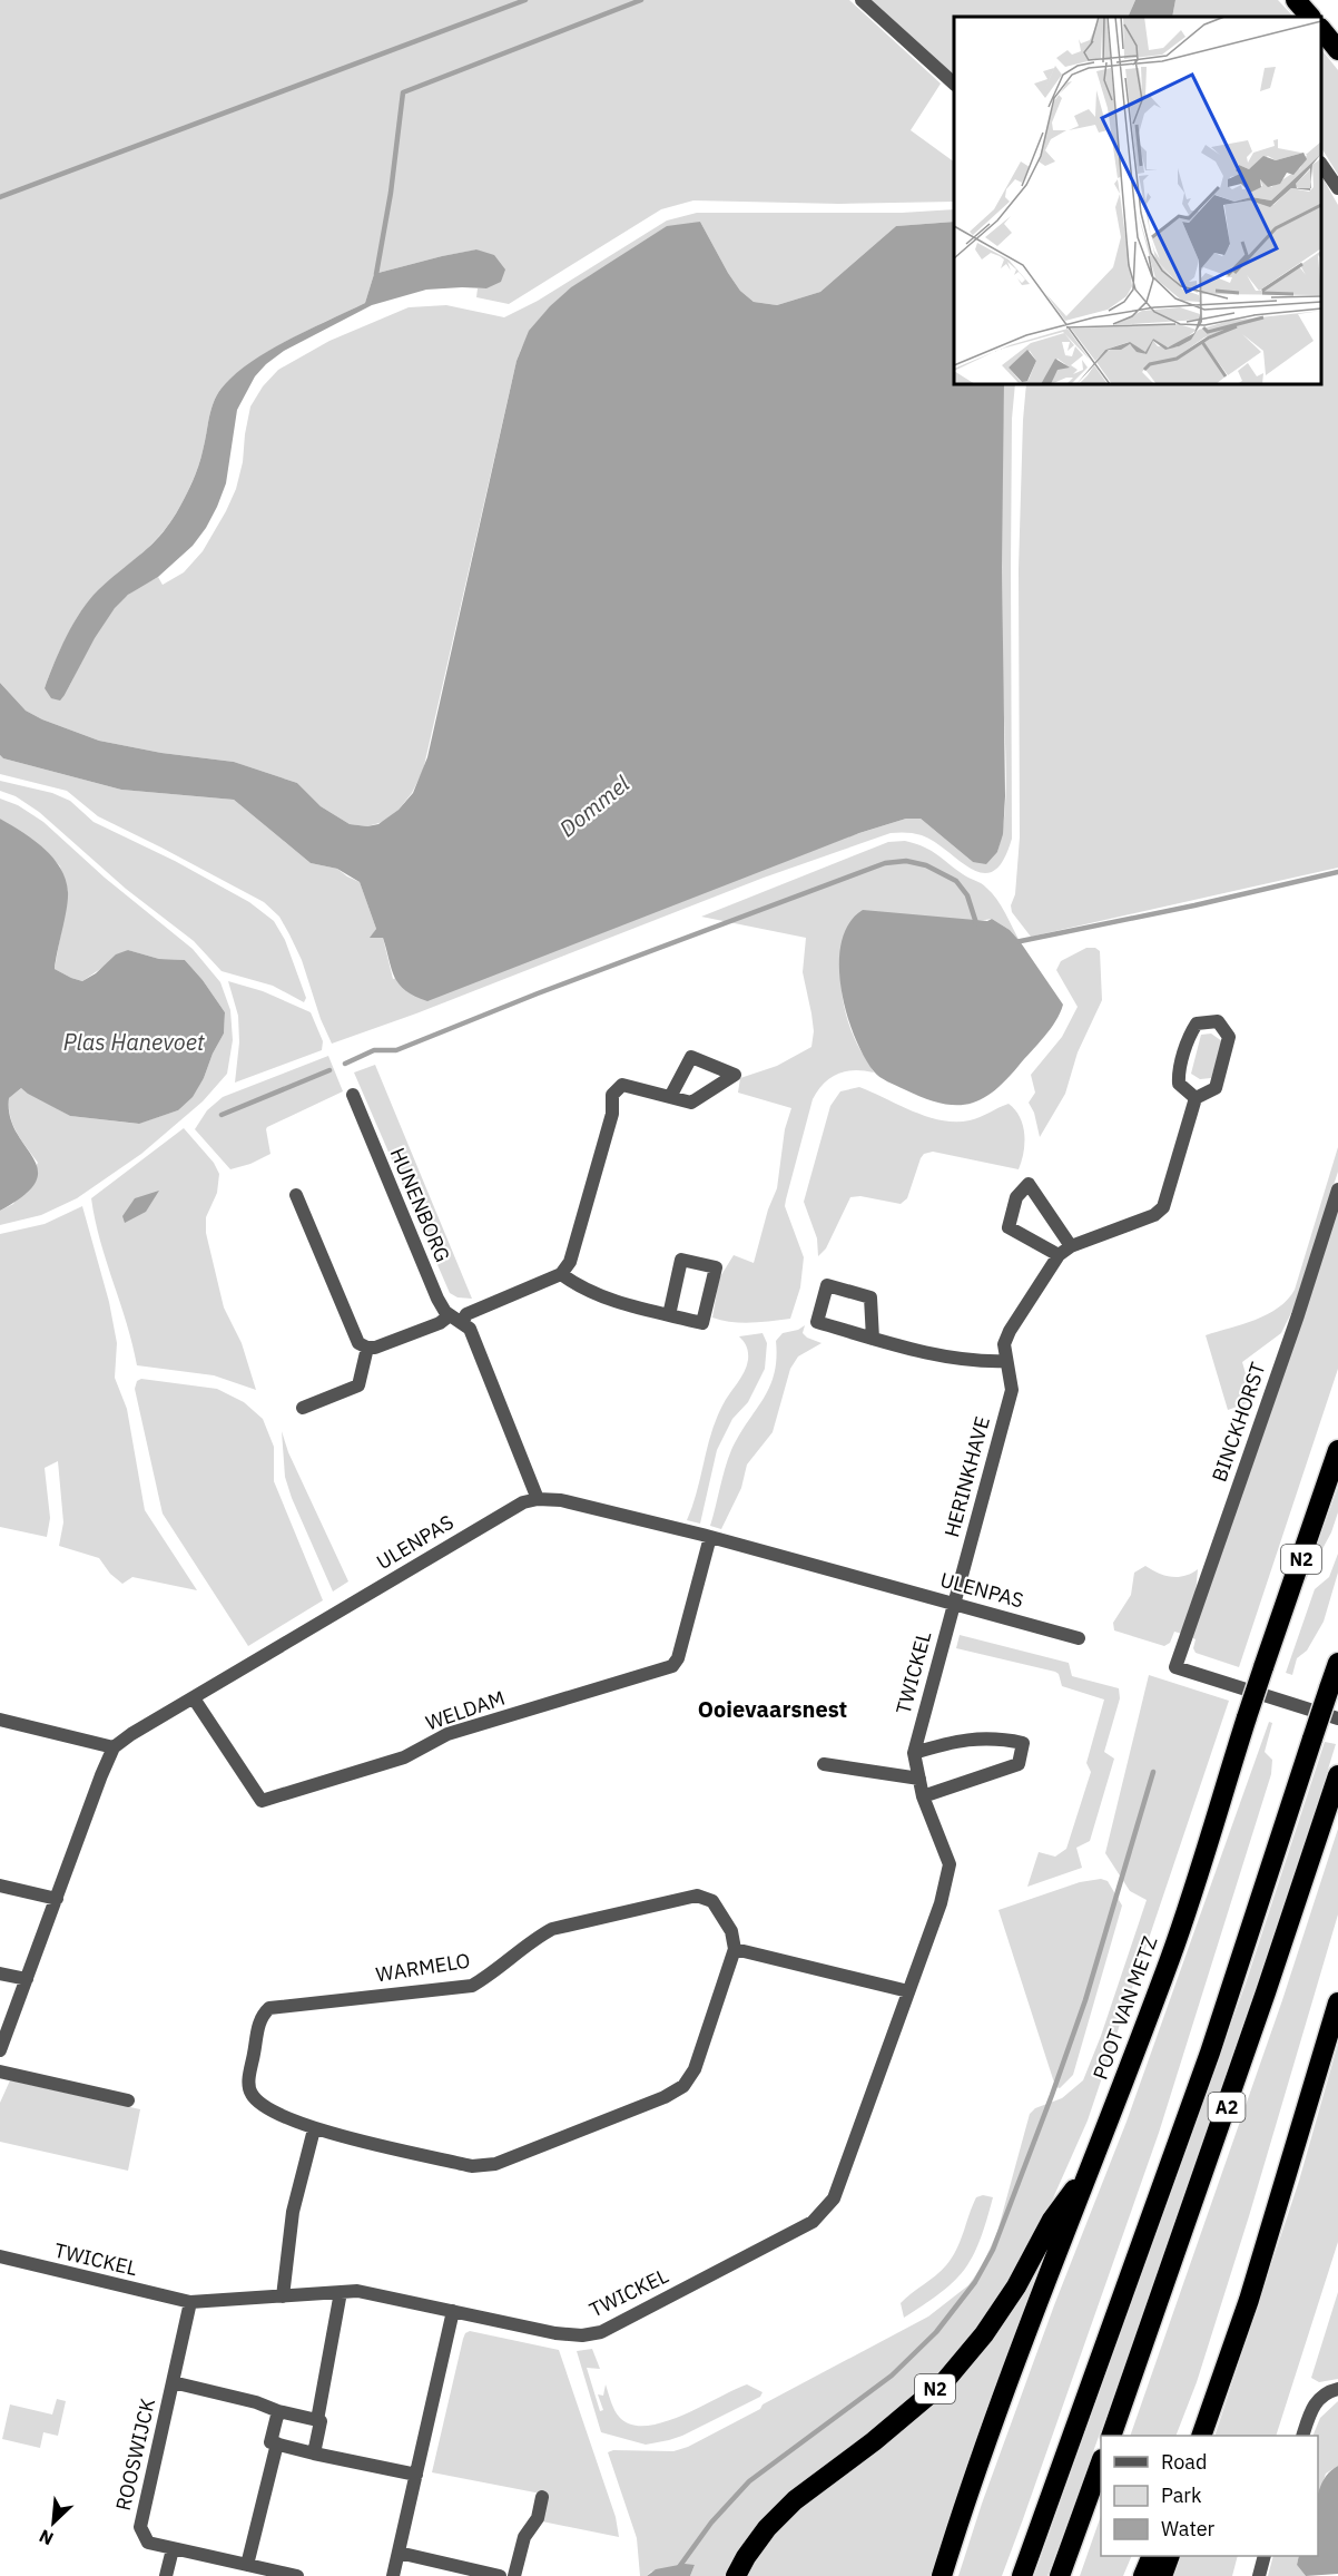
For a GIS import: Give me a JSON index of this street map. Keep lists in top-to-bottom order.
{
  "streets": {
    "highway": ["N2", "POOT VAN METZ", "A2"],
    "street": [
      "HUNENBORG",
      "BINCKHORST",
      "HERINKHAVE",
      "ULENPAS",
      "TWICKEL",
      "WELDAM",
      "WARMELO",
      "ROOSWIJCK"
    ]
  },
  "crossings": [
    ["HUNENBORG", "ULENPAS"],
    ["HERINKHAVE", "ULENPAS"],
    ["HERINKHAVE", "TWICKEL"],
    ["ULENPAS", "TWICKEL"],
    ["ULENPAS", "WELDAM"],
    ["N2", "POOT VAN METZ"],
    ["TWICKEL", "ROOSWIJCK"]
  ],
  "districts": ["Ooievaarsnest"],
  "water": ["Dommel", "Plas Hanevoet"],
  "legend": ["Road", "Park", "Water"],
  "north": "bottom left"
}
